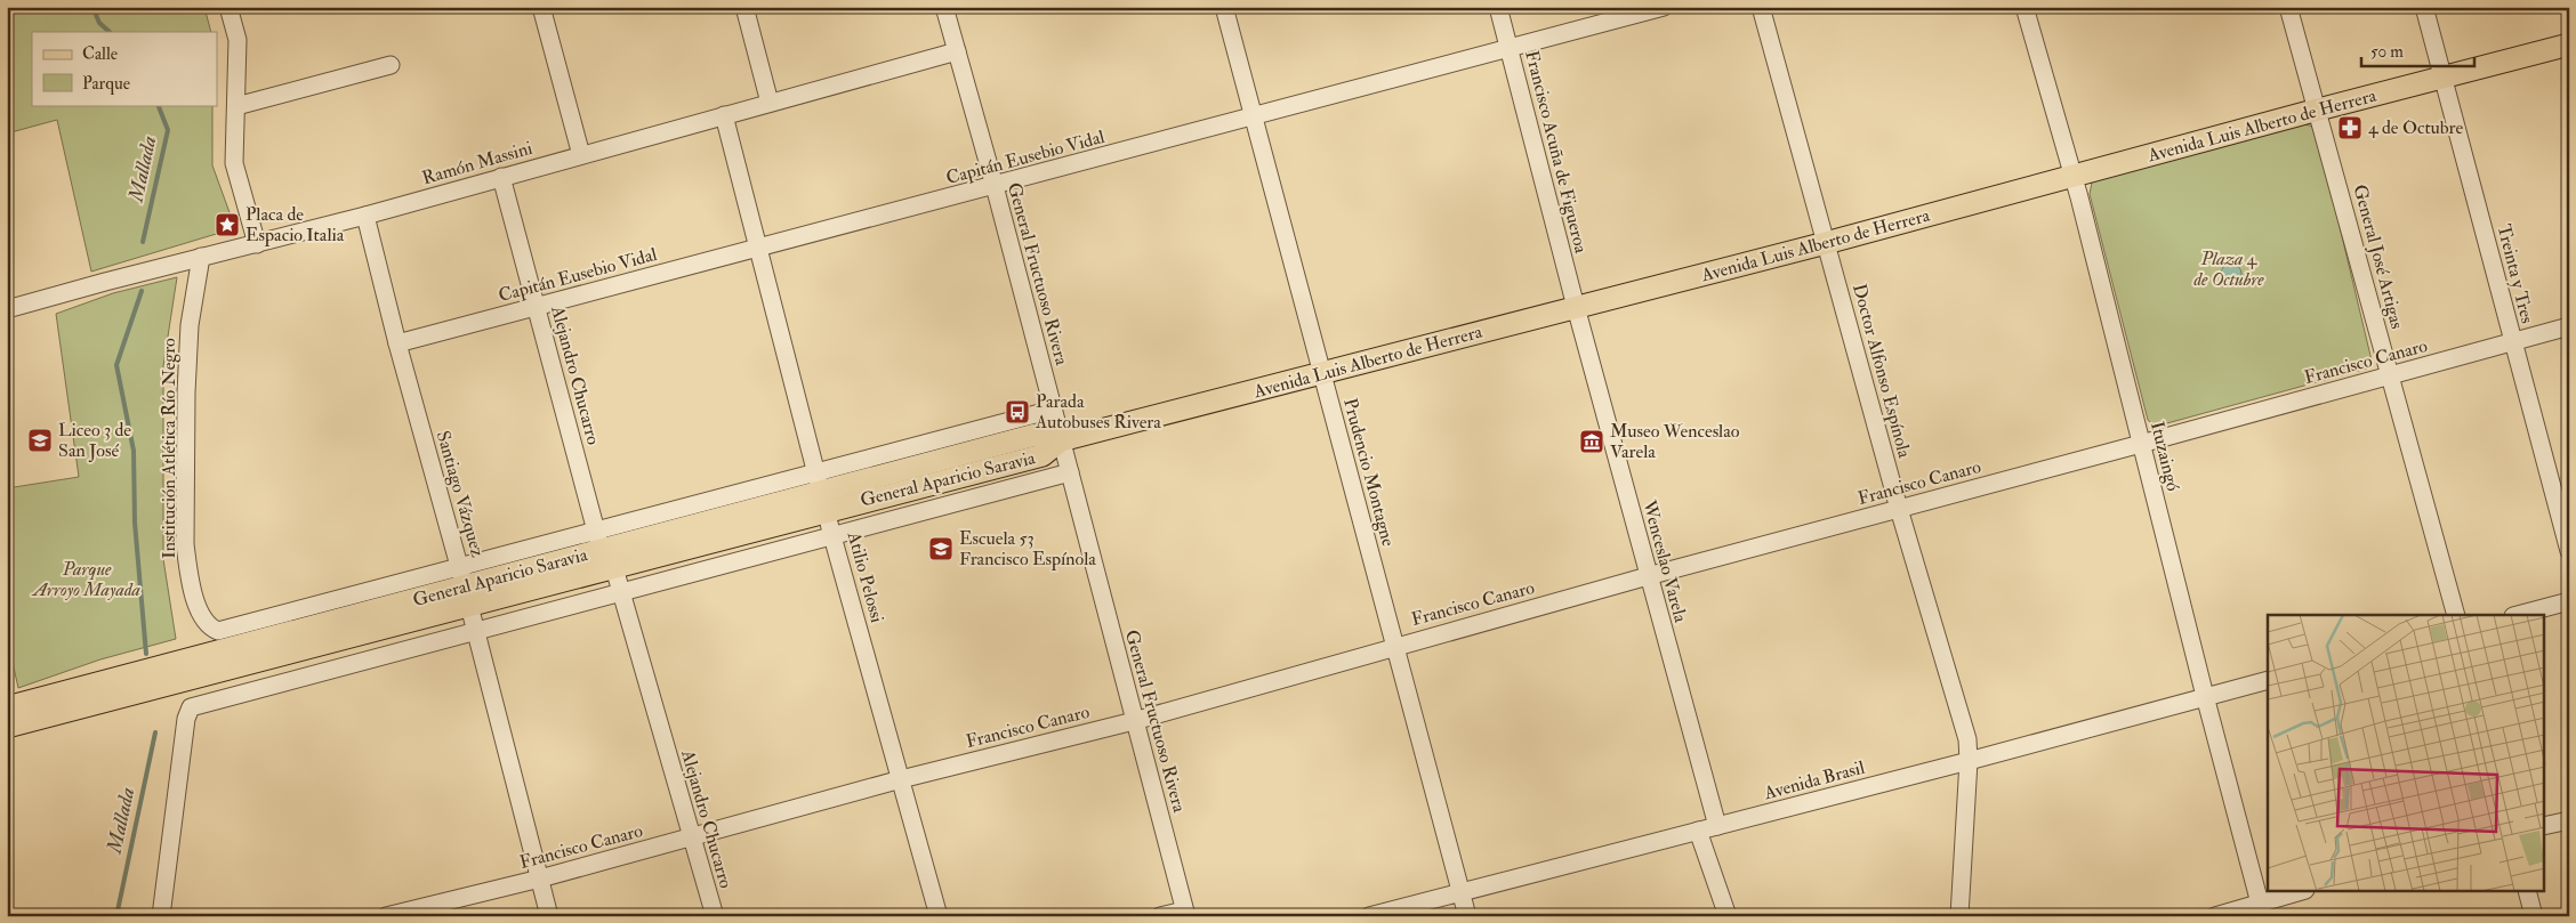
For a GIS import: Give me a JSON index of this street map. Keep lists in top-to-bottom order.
{
  "streets": {
    "main road": ["Avenida Luis Alberto de Herrera", "General Aparicio Saravia"],
    "street": [
      "Francisco Acuña de Figueroa",
      "Capitán Eusebio Vidal",
      "Ramón Massini",
      "General José Artigas",
      "General Fructuoso Rivera",
      "Treinta y Tres",
      "Francisco Canaro",
      "Doctor Alfonso Espínola",
      "Alejandro Chucarro",
      "Institución Atlética Río Negro",
      "Ituzaingó",
      "Prudencio Montagne",
      "Santiago Vázquez",
      "Wenceslao Varela",
      "Atilio Pelossi",
      "Avenida Brasil"
    ]
  },
  "crossings": [
    ["Avenida Luis Alberto de Herrera", "Francisco Acuña de Figueroa"],
    ["Avenida Luis Alberto de Herrera", "General José Artigas"],
    ["Avenida Luis Alberto de Herrera", "General Fructuoso Rivera"],
    ["Avenida Luis Alberto de Herrera", "Treinta y Tres"],
    ["Avenida Luis Alberto de Herrera", "Doctor Alfonso Espínola"],
    ["Avenida Luis Alberto de Herrera", "Ituzaingó"],
    ["Avenida Luis Alberto de Herrera", "Prudencio Montagne"],
    ["Avenida Luis Alberto de Herrera", "General Aparicio Saravia"],
    ["Avenida Luis Alberto de Herrera", "Wenceslao Varela"],
    ["Francisco Acuña de Figueroa", "Capitán Eusebio Vidal"],
    ["Francisco Acuña de Figueroa", "Wenceslao Varela"],
    ["Capitán Eusebio Vidal", "General Fructuoso Rivera"],
    ["Capitán Eusebio Vidal", "Alejandro Chucarro"],
    ["Capitán Eusebio Vidal", "Prudencio Montagne"],
    ["Capitán Eusebio Vidal", "Santiago Vázquez"],
    ["Capitán Eusebio Vidal", "Atilio Pelossi"],
    ["Ramón Massini", "General Fructuoso Rivera"],
    ["Ramón Massini", "Alejandro Chucarro"],
    ["Ramón Massini", "Institución Atlética Río Negro"],
    ["Ramón Massini", "Santiago Vázquez"],
    ["Ramón Massini", "Atilio Pelossi"],
    ["General José Artigas", "Francisco Canaro"],
    ["General Fructuoso Rivera", "Francisco Canaro"],
    ["General Fructuoso Rivera", "General Aparicio Saravia"],
    ["Treinta y Tres", "Francisco Canaro"],
    ["Francisco Canaro", "Doctor Alfonso Espínola"],
    ["Francisco Canaro", "Alejandro Chucarro"],
    ["Francisco Canaro", "Ituzaingó"],
    ["Francisco Canaro", "Prudencio Montagne"],
    ["Francisco Canaro", "Santiago Vázquez"],
    ["Francisco Canaro", "Wenceslao Varela"],
    ["Francisco Canaro", "Atilio Pelossi"],
    ["Doctor Alfonso Espínola", "Avenida Brasil"],
    ["Alejandro Chucarro", "General Aparicio Saravia"],
    ["Institución Atlética Río Negro", "General Aparicio Saravia"],
    ["Ituzaingó", "Avenida Brasil"],
    ["Prudencio Montagne", "Avenida Brasil"],
    ["General Aparicio Saravia", "Santiago Vázquez"],
    ["General Aparicio Saravia", "Atilio Pelossi"],
    ["Wenceslao Varela", "Avenida Brasil"]
  ],
  "water": ["Mallada"],
  "parks": ["Plaza 4 de Octubre", "Parque Arroyo Mayada"],
  "places": {
    "pharmacy": ["4 de Octubre"],
    "place": ["Placa de Espacio Italia"],
    "bus stop": ["Parada Autobuses Rivera"],
    "school or university": ["Liceo 3 de San José", "Escuela 53 Francisco Espínola"],
    "museum": ["Museo Wenceslao Varela"]
  },
  "legend": ["Calle", "Parque"],
  "scale_bar": "50 m"
}
